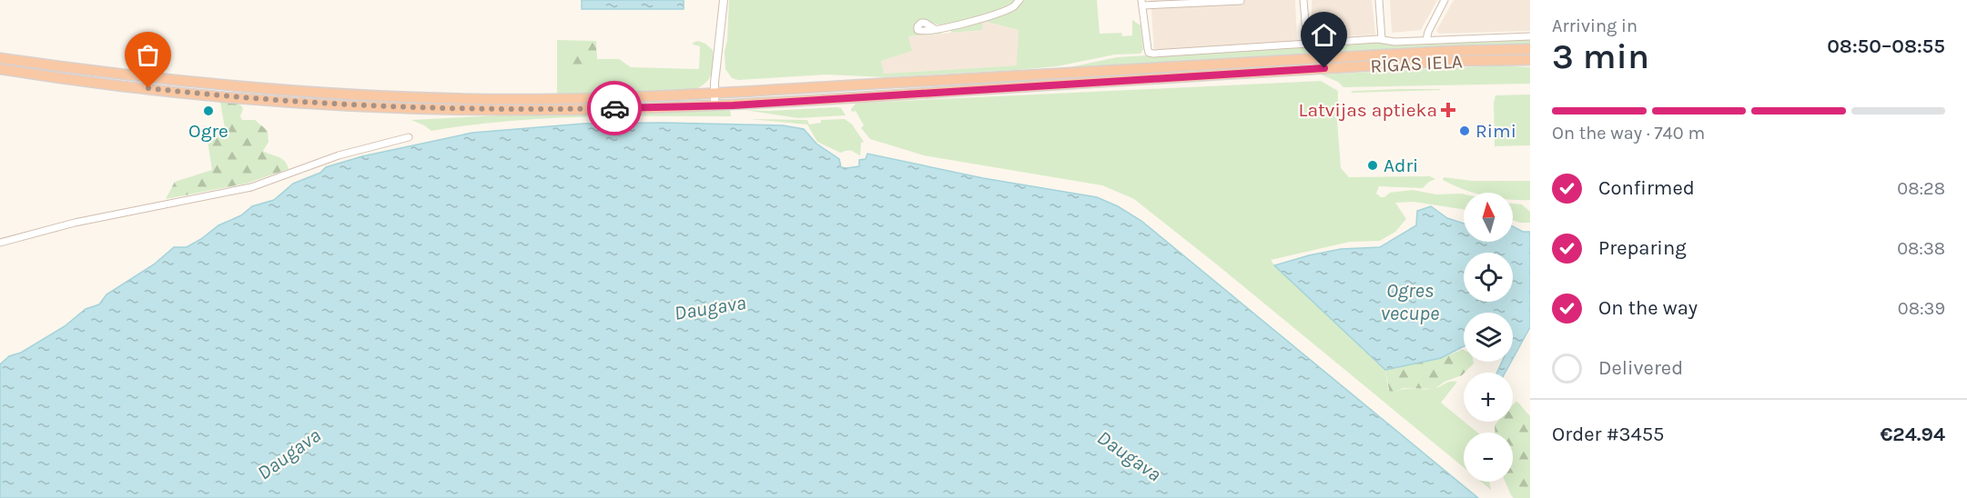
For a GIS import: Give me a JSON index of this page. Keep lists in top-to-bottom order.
{
  "streets": {
    "highway": ["RĪGAS IELA"]
  },
  "water": ["Ogres vecupe", "Daugava"],
  "places": {
    "health": ["Latvijas aptieka"],
    "other": ["Ogre", "Rimi", "Adri"]
  },
  "north": "top",
  "page": {
    "heading": ["3 min", "Arriving in", "08:50–08:55"],
    "panel": ["Order #3455", "€24.94"],
    "bar": "On the way · 740 m",
    "list": [
      ["Confirmed", "08:28"],
      ["Preparing", "08:38"],
      ["On the way", "08:39"],
      "Delivered"
    ],
    "map_buttons": ["+", "−"]
  }
}
